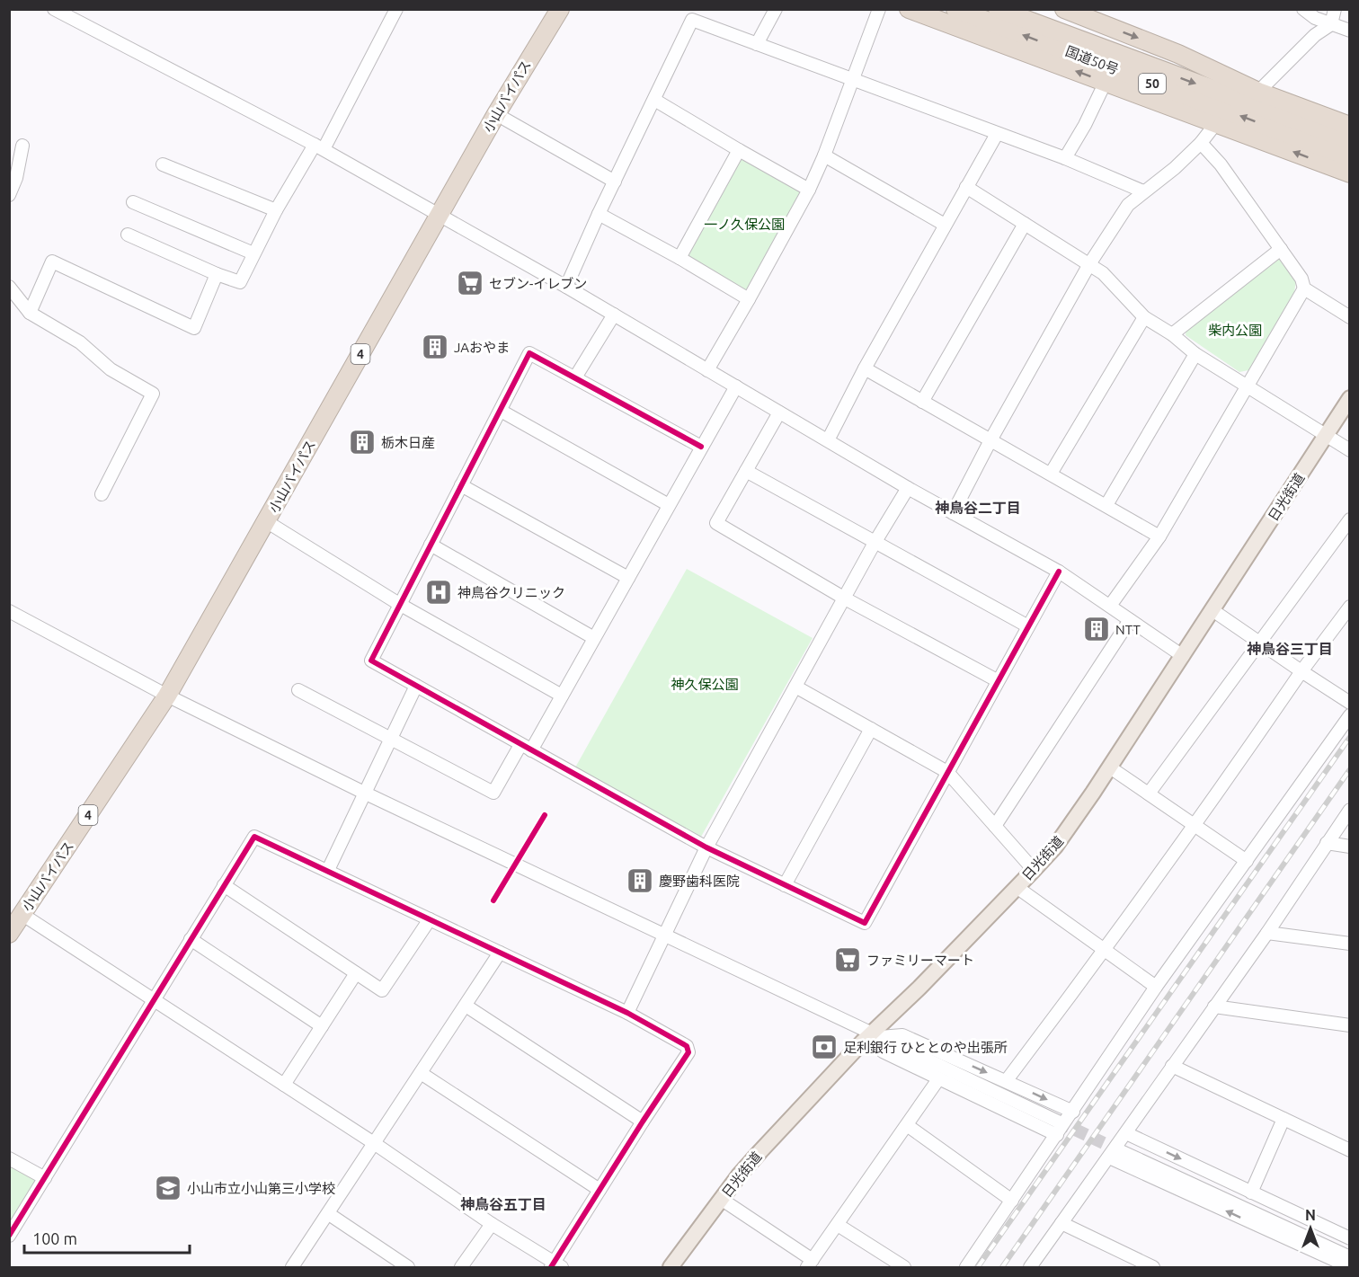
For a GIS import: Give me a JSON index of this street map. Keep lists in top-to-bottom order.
{
  "streets": {
    "highway": [
      "国道50号",
      "50",
      "小山バイパス",
      "4"
    ],
    "main road": ["日光街道"]
  },
  "districts": ["神鳥谷二丁目", "神鳥谷三丁目", "神鳥谷五丁目"],
  "parks": ["一ノ久保公園", "柴内公園", "神久保公園"],
  "places": {
    "supermarket": ["セブン-イレブン", "ファミリーマート"],
    "building": [
      "JAおやま",
      "栃木日産",
      "NTT",
      "慶野歯科医院"
    ],
    "hospital": ["神鳥谷クリニック"],
    "bank": ["足利銀行 ひととのや出張所"],
    "school or university": ["小山市立小山第三小学校"]
  },
  "scale_bar": "100 m",
  "north": "top"
}
